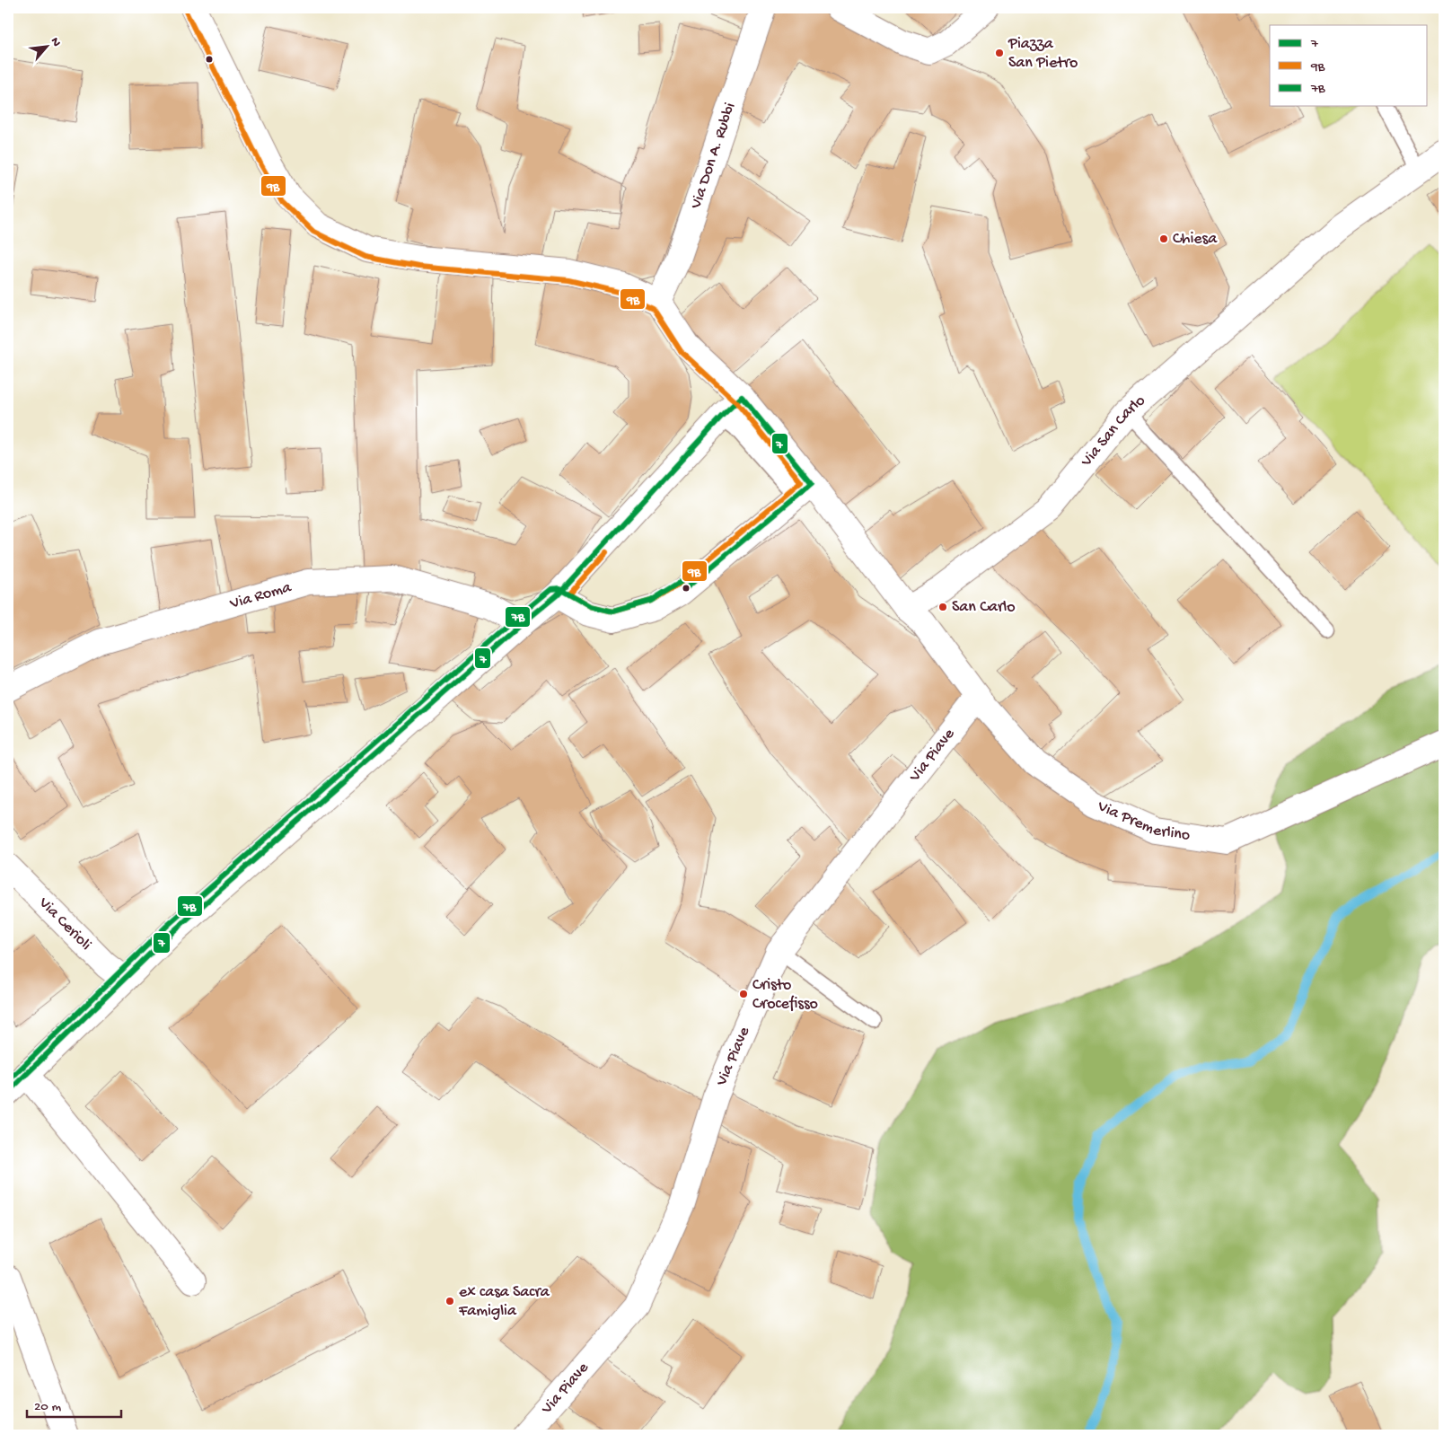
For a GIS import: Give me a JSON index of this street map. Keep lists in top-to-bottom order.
{
  "streets": {
    "street": [
      "Via Don A. Rubbi",
      "Via San Carlo",
      "Via Roma",
      "Via Piave",
      "Via Premerlino",
      "Via Cerioli"
    ]
  },
  "crossings": [
    ["Via San Carlo", "Via Premerlino"],
    ["Via Piave", "Via Premerlino"]
  ],
  "places": [
    "Piazza San Pietro",
    "Chiesa",
    "San Carlo",
    "Cristo Crocefisso",
    "ex casa Sacra Famiglia"
  ],
  "lines": ["transit line 9B", "transit line 7", "transit line 7B"],
  "legend": ["7", "9B", "7B"],
  "scale_bar": "20 m",
  "north": "top right"
}
